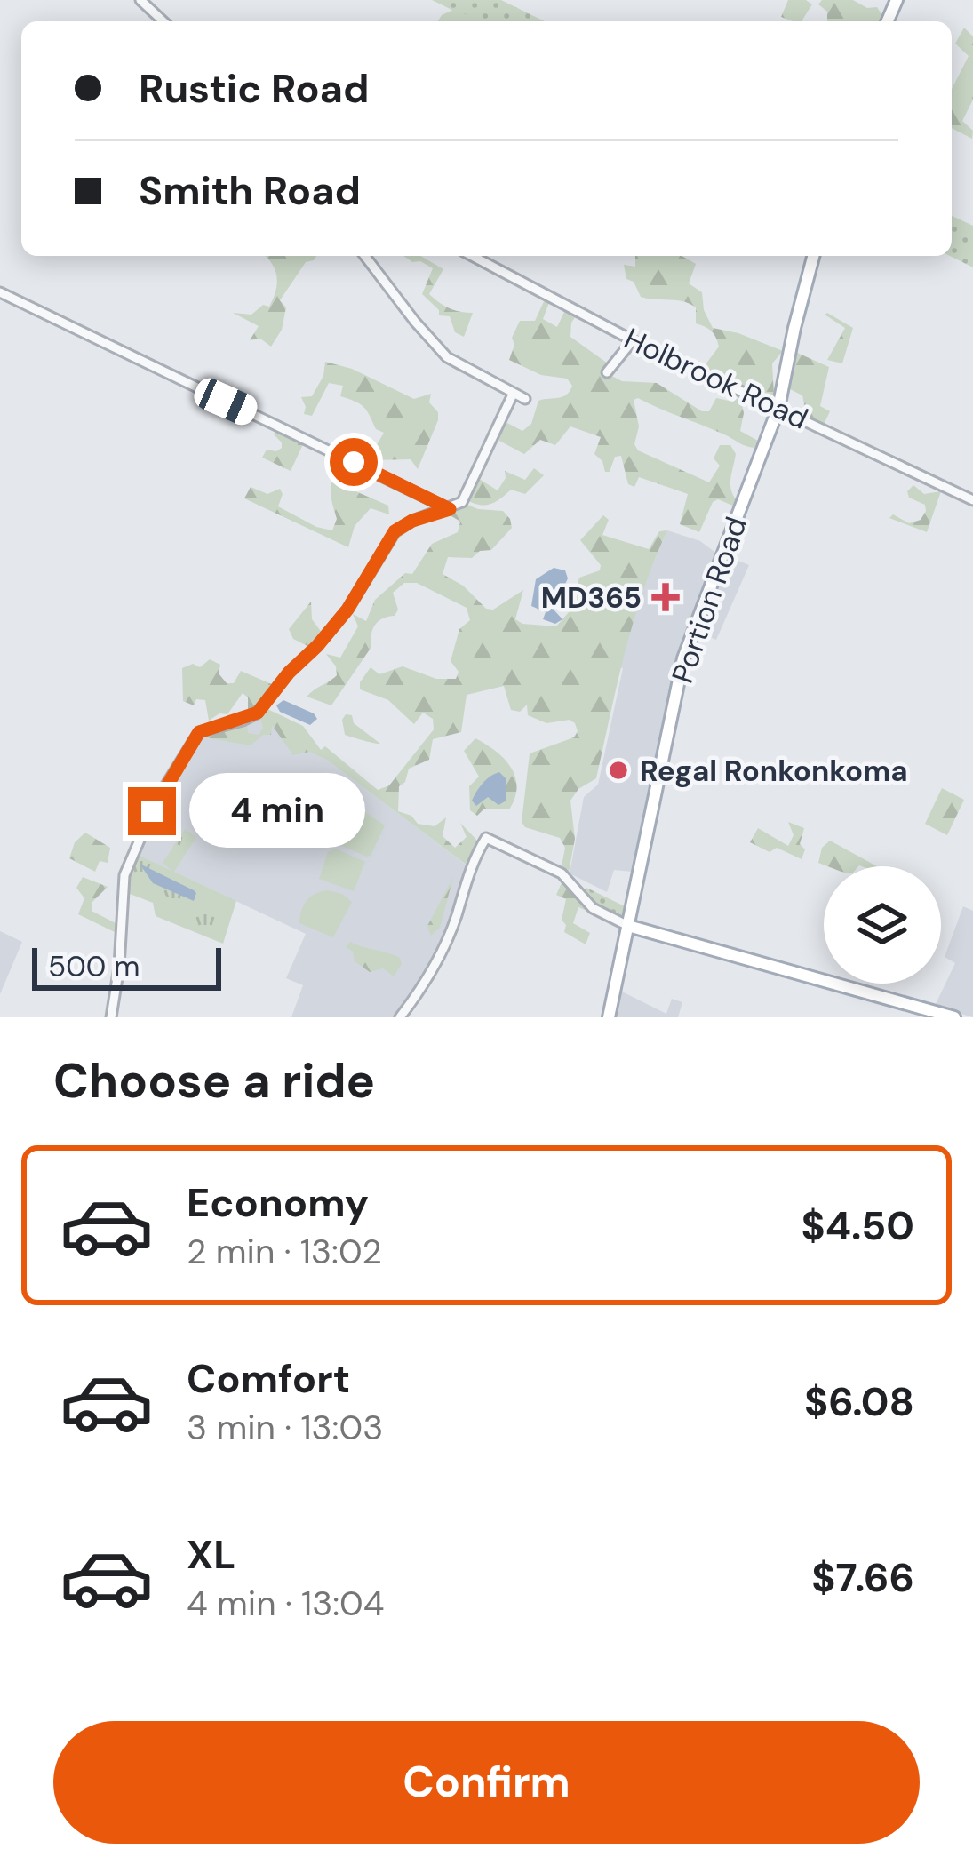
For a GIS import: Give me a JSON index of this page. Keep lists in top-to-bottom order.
{
  "streets": {
    "main road": ["Portion Road"],
    "street": ["Holbrook Road"]
  },
  "crossings": [
    ["Holbrook Road", "Portion Road"]
  ],
  "places": {
    "health": ["MD365"],
    "other": ["Regal Ronkonkoma"]
  },
  "scale_bar": "500 m",
  "page": {
    "banner": ["Rustic Road", "Smith Road"],
    "bubble": "4 min",
    "scale": "500 m",
    "heading": "Choose a ride",
    "list": [
      {
        "name": "Economy",
        "note": "2 min · 13:02",
        "value": "$4.50"
      },
      {
        "name": "Comfort",
        "note": "3 min · 13:03",
        "value": "$6.08"
      },
      {
        "name": "XL",
        "note": "4 min · 13:04",
        "value": "$7.66"
      }
    ],
    "buttons": "Confirm"
  }
}
